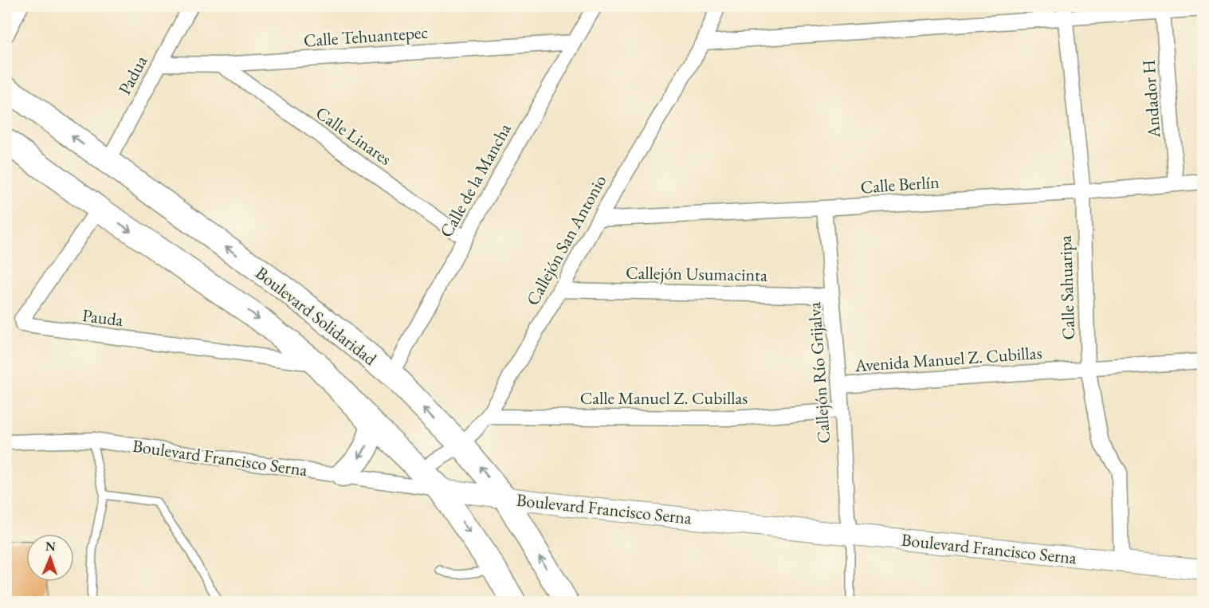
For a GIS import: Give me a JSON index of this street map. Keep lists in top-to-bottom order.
{
  "streets": {
    "main road": ["Boulevard Solidaridad", "Boulevard Francisco Serna"],
    "street": [
      "Calle Tehuantepec",
      "Padua",
      "Andador H",
      "Calle Linares",
      "Calle de la Mancha",
      "Calle Berlín",
      "Callejón San Antonio",
      "Callejón Usumacinta",
      "Calle Sahuaripa",
      "Pauda",
      "Avenida Manuel Z. Cubillas",
      "Callejón Río Grijalva",
      "Calle Manuel Z. Cubillas"
    ]
  },
  "crossings": [
    ["Calle Tehuantepec", "Padua"],
    ["Calle Tehuantepec", "Calle Linares"],
    ["Calle Tehuantepec", "Calle de la Mancha"],
    ["Padua", "Boulevard Solidaridad"],
    ["Andador H", "Calle Berlín"],
    ["Calle Linares", "Calle de la Mancha"],
    ["Calle de la Mancha", "Boulevard Solidaridad"],
    ["Calle Berlín", "Callejón San Antonio"],
    ["Calle Berlín", "Calle Sahuaripa"],
    ["Calle Berlín", "Callejón Río Grijalva"],
    ["Callejón San Antonio", "Callejón Usumacinta"],
    ["Callejón San Antonio", "Boulevard Solidaridad"],
    ["Callejón San Antonio", "Calle Manuel Z. Cubillas"],
    ["Callejón Usumacinta", "Callejón Río Grijalva"],
    ["Calle Sahuaripa", "Avenida Manuel Z. Cubillas"],
    ["Calle Sahuaripa", "Boulevard Francisco Serna"],
    ["Boulevard Solidaridad", "Boulevard Francisco Serna"],
    ["Avenida Manuel Z. Cubillas", "Callejón Río Grijalva"],
    ["Callejón Río Grijalva", "Calle Manuel Z. Cubillas"],
    ["Callejón Río Grijalva", "Boulevard Francisco Serna"]
  ],
  "north": "top"
}
